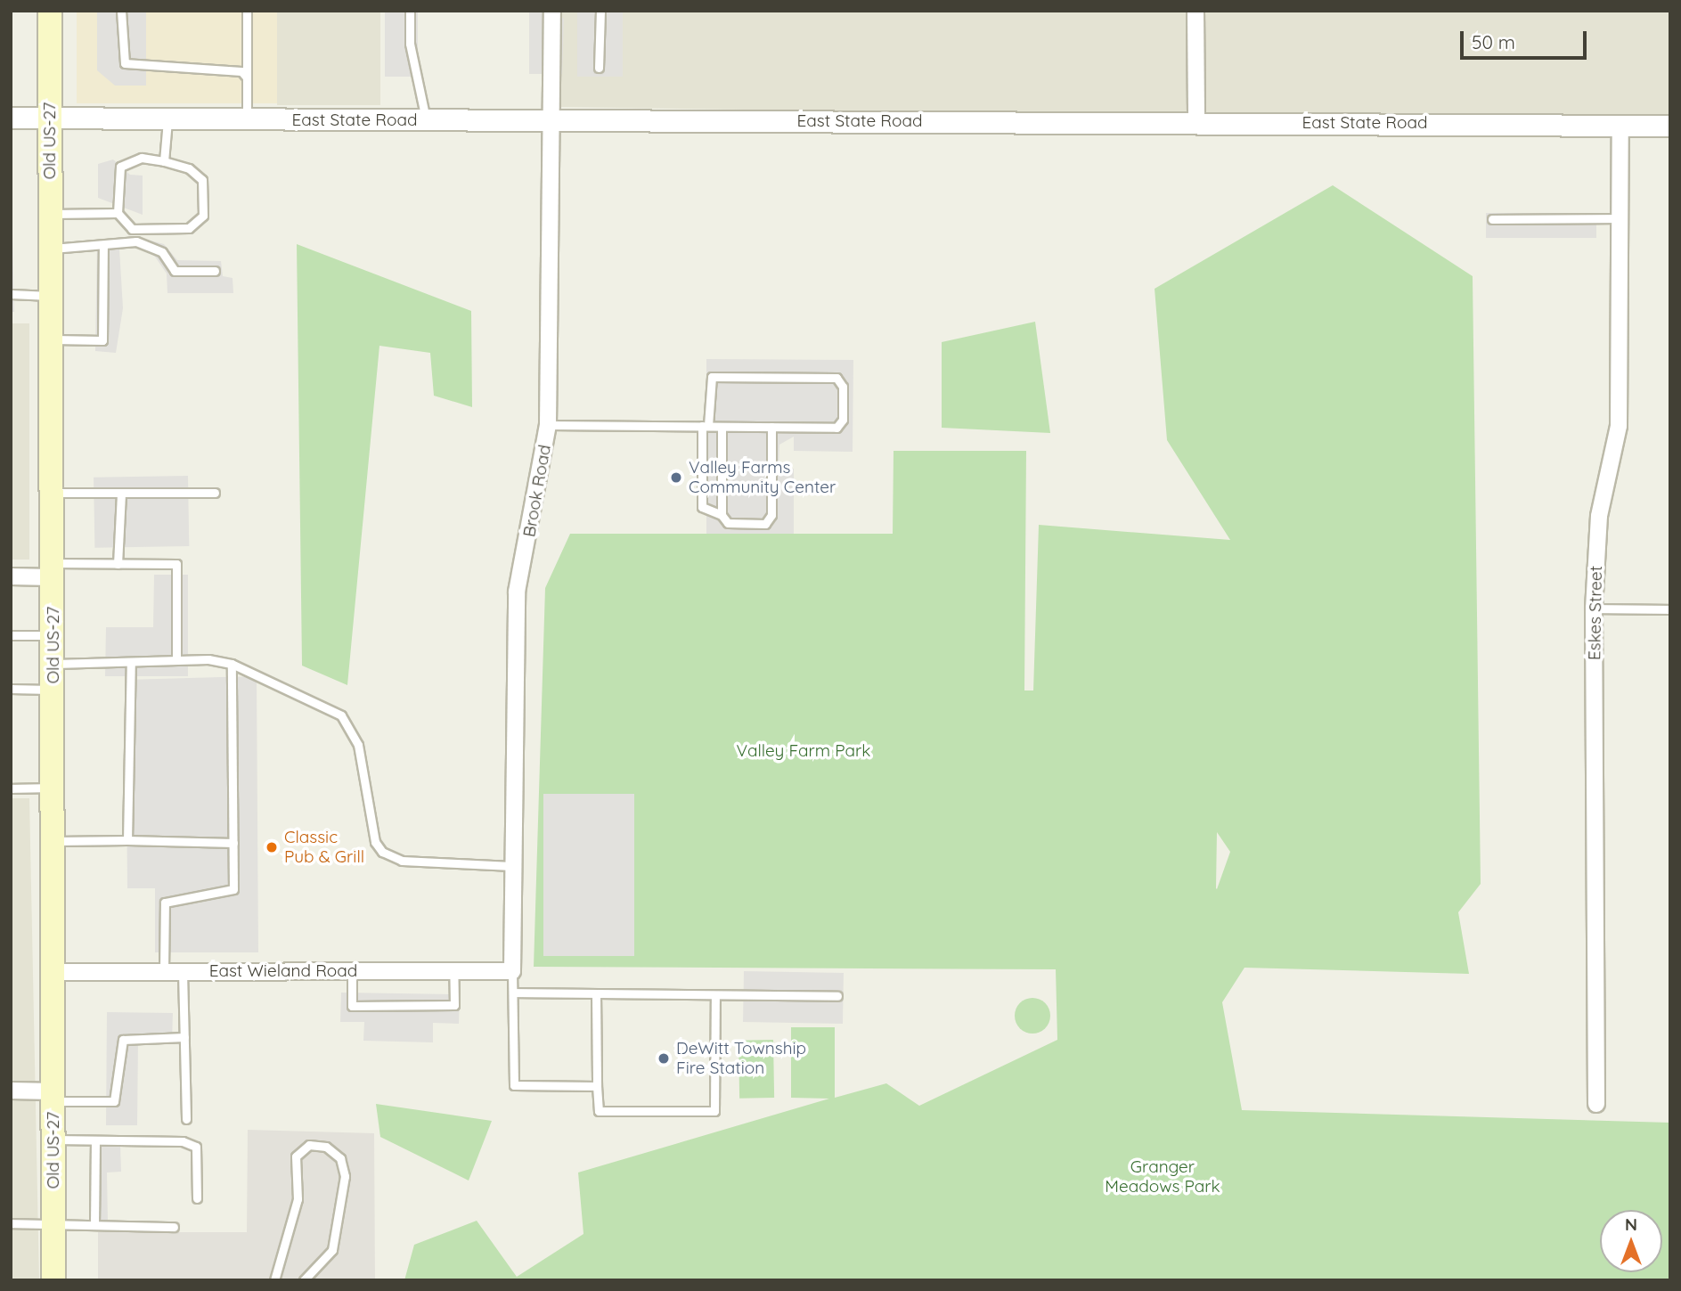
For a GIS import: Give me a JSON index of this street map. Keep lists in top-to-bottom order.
{
  "streets": {
    "main road": ["Old US-27"],
    "street": [
      "East State Road",
      "Brook Road",
      "Eskes Street",
      "East Wieland Road"
    ]
  },
  "crossings": [
    ["East State Road", "Old US-27"],
    ["East State Road", "Brook Road"],
    ["East State Road", "Eskes Street"],
    ["Old US-27", "East Wieland Road"],
    ["Brook Road", "East Wieland Road"]
  ],
  "parks": ["Valley Farm Park", "Granger Meadows Park"],
  "places": ["Valley Farms Community Center", "Classic Pub & Grill", "DeWitt Township Fire Station"],
  "scale_bar": "50 m",
  "north": "top"
}
